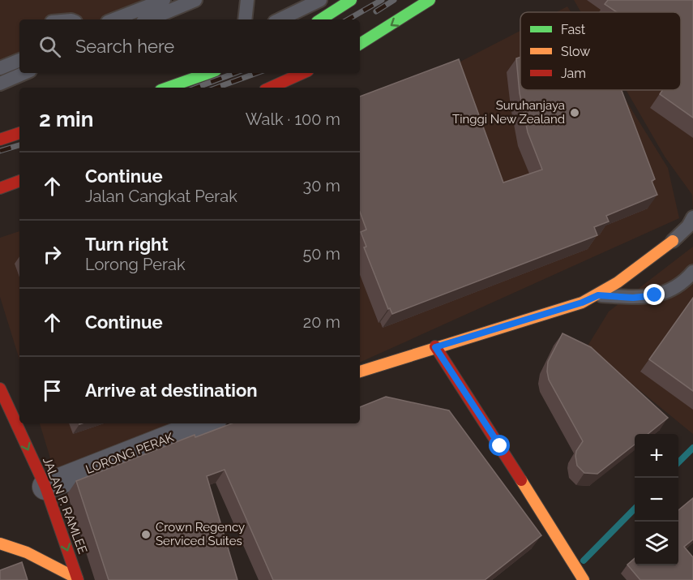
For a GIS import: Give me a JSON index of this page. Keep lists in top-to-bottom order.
{
  "streets": {
    "street": ["LORONG PERAK", "JALAN P. RAMLEE"]
  },
  "crossings": [
    ["LORONG PERAK", "JALAN P. RAMLEE"]
  ],
  "one_way": ["JALAN P. RAMLEE"],
  "places": ["Suruhanjaya Tinggi New Zealand", "Crown Regency Serviced Suites"],
  "legend": ["Fast", "Slow", "Jam"],
  "page": {
    "search": "Search here",
    "heading": ["2 min", "Walk · 100 m"],
    "list": [
      ["Continue", "Jalan Cangkat Perak", "30 m"],
      ["Turn right", "Lorong Perak", "50 m"],
      ["Continue", "20 m"],
      "Arrive at destination"
    ],
    "map_buttons": ["+", "−"]
  }
}
